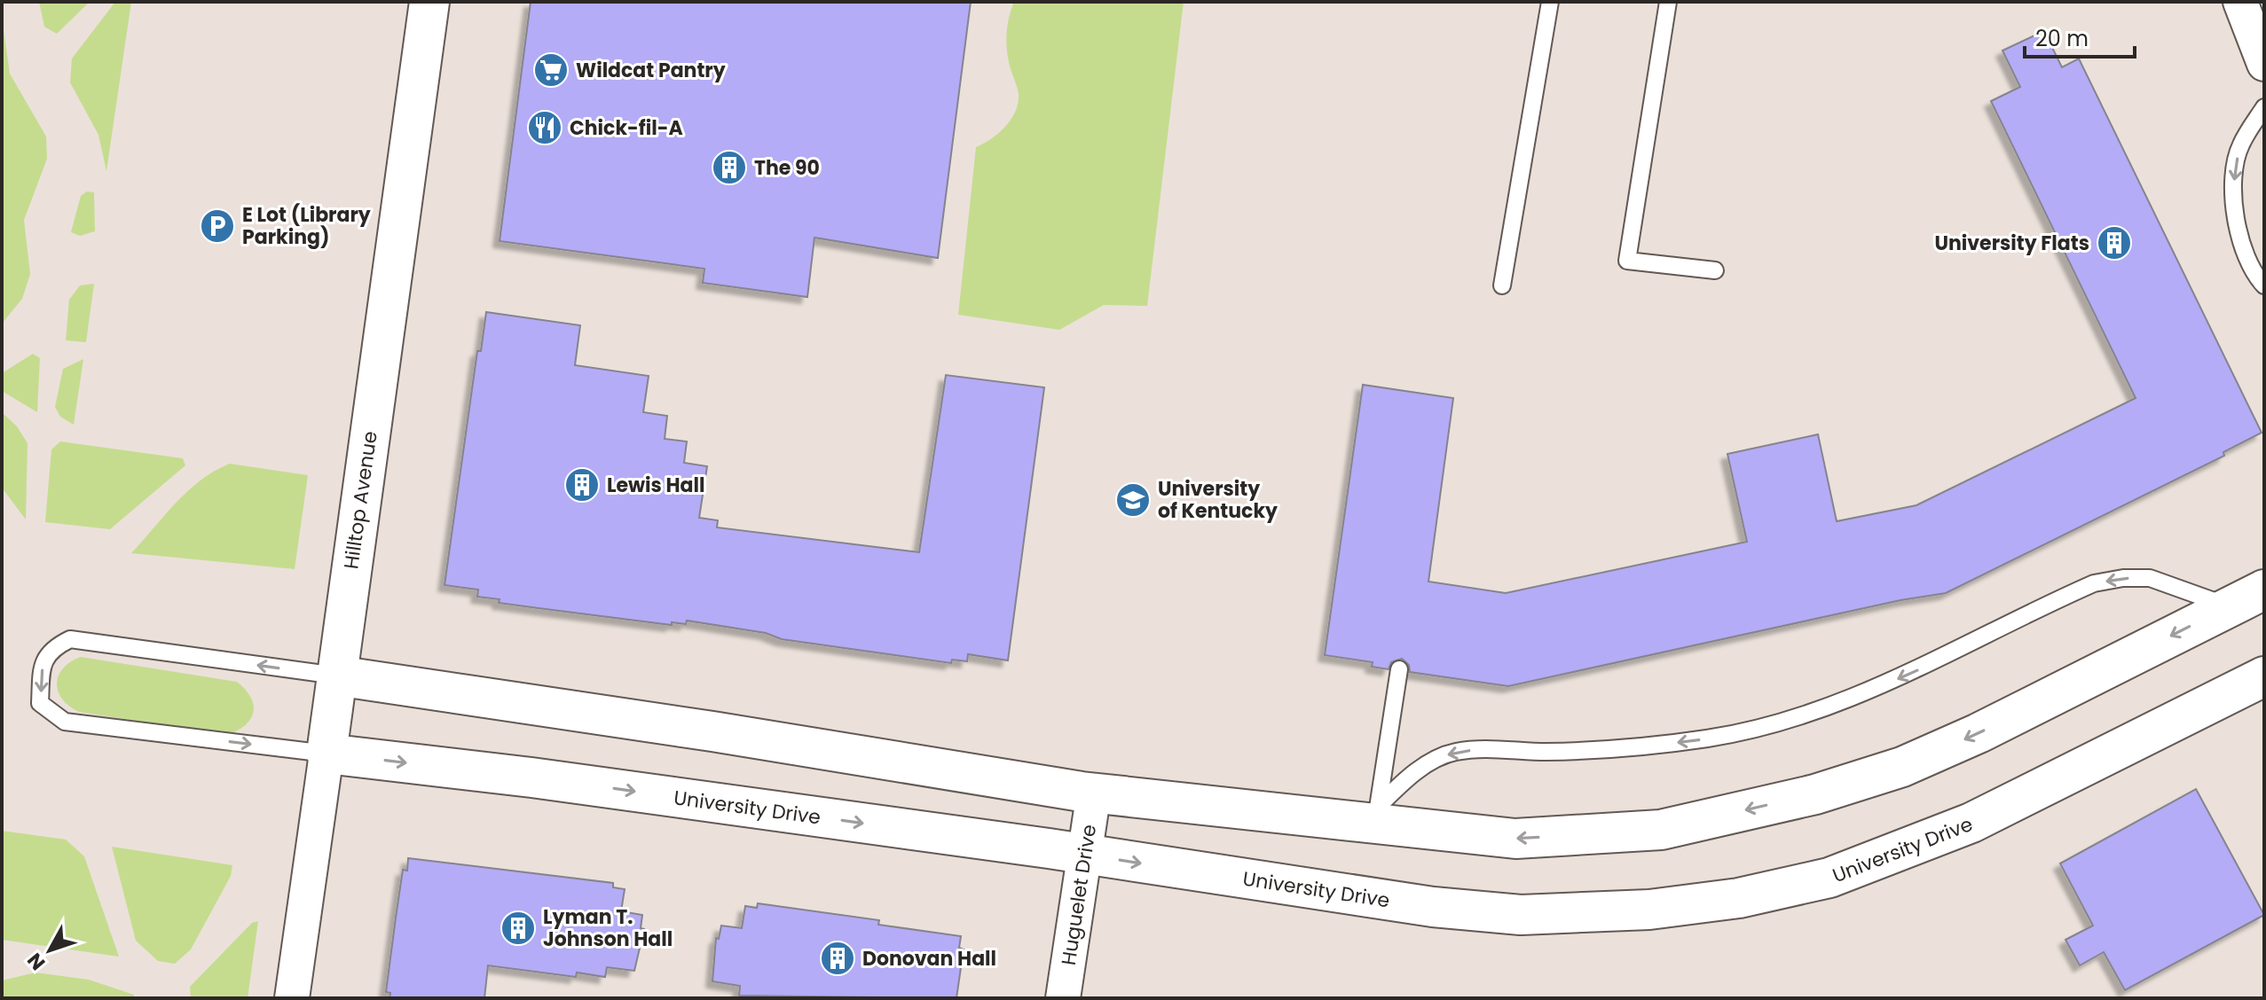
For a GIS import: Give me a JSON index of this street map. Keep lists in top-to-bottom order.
{
  "streets": {
    "street": ["Hilltop Avenue", "University Drive", "Huguelet Drive"]
  },
  "crossings": [
    ["Hilltop Avenue", "University Drive"],
    ["University Drive", "Huguelet Drive"]
  ],
  "places": {
    "supermarket": ["Wildcat Pantry"],
    "restaurant": ["Chick-fil-A"],
    "building": [
      "The 90",
      "University Flats",
      "Lewis Hall",
      "Lyman T. Johnson Hall",
      "Donovan Hall"
    ],
    "parking": ["E Lot (Library Parking)"],
    "school or university": ["University of Kentucky"]
  },
  "scale_bar": "20 m",
  "north": "bottom left"
}
